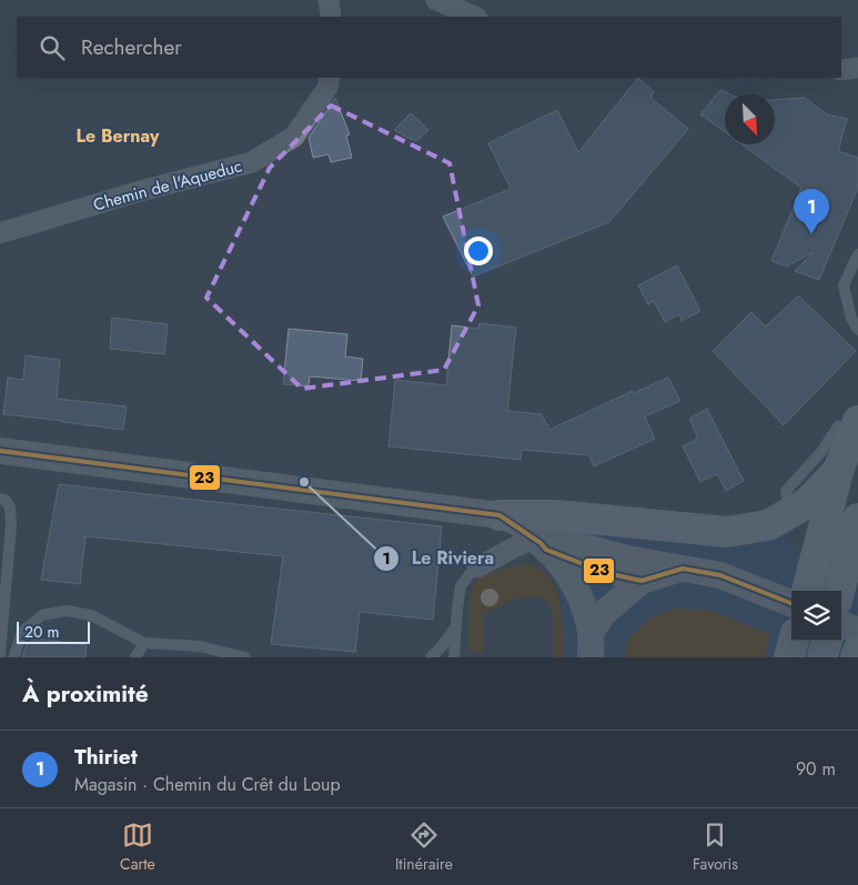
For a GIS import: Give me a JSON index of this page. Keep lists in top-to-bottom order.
{
  "streets": {
    "street": ["Chemin de l'Aqueduc"]
  },
  "districts": ["Le Bernay"],
  "places": ["Le Riviera"],
  "lines": ["transit line 23"],
  "scale_bar": "20 m",
  "north": "bottom right",
  "page": {
    "search": "Rechercher",
    "pins": "1",
    "scale": "20 m",
    "heading": "À proximité",
    "list": [
      {
        "mark": "1",
        "name": "Thiriet",
        "note": "Magasin · Chemin du Crêt du Loup",
        "value": "90 m"
      }
    ],
    "nav": ["Carte", "Itinéraire", "Favoris"]
  }
}
